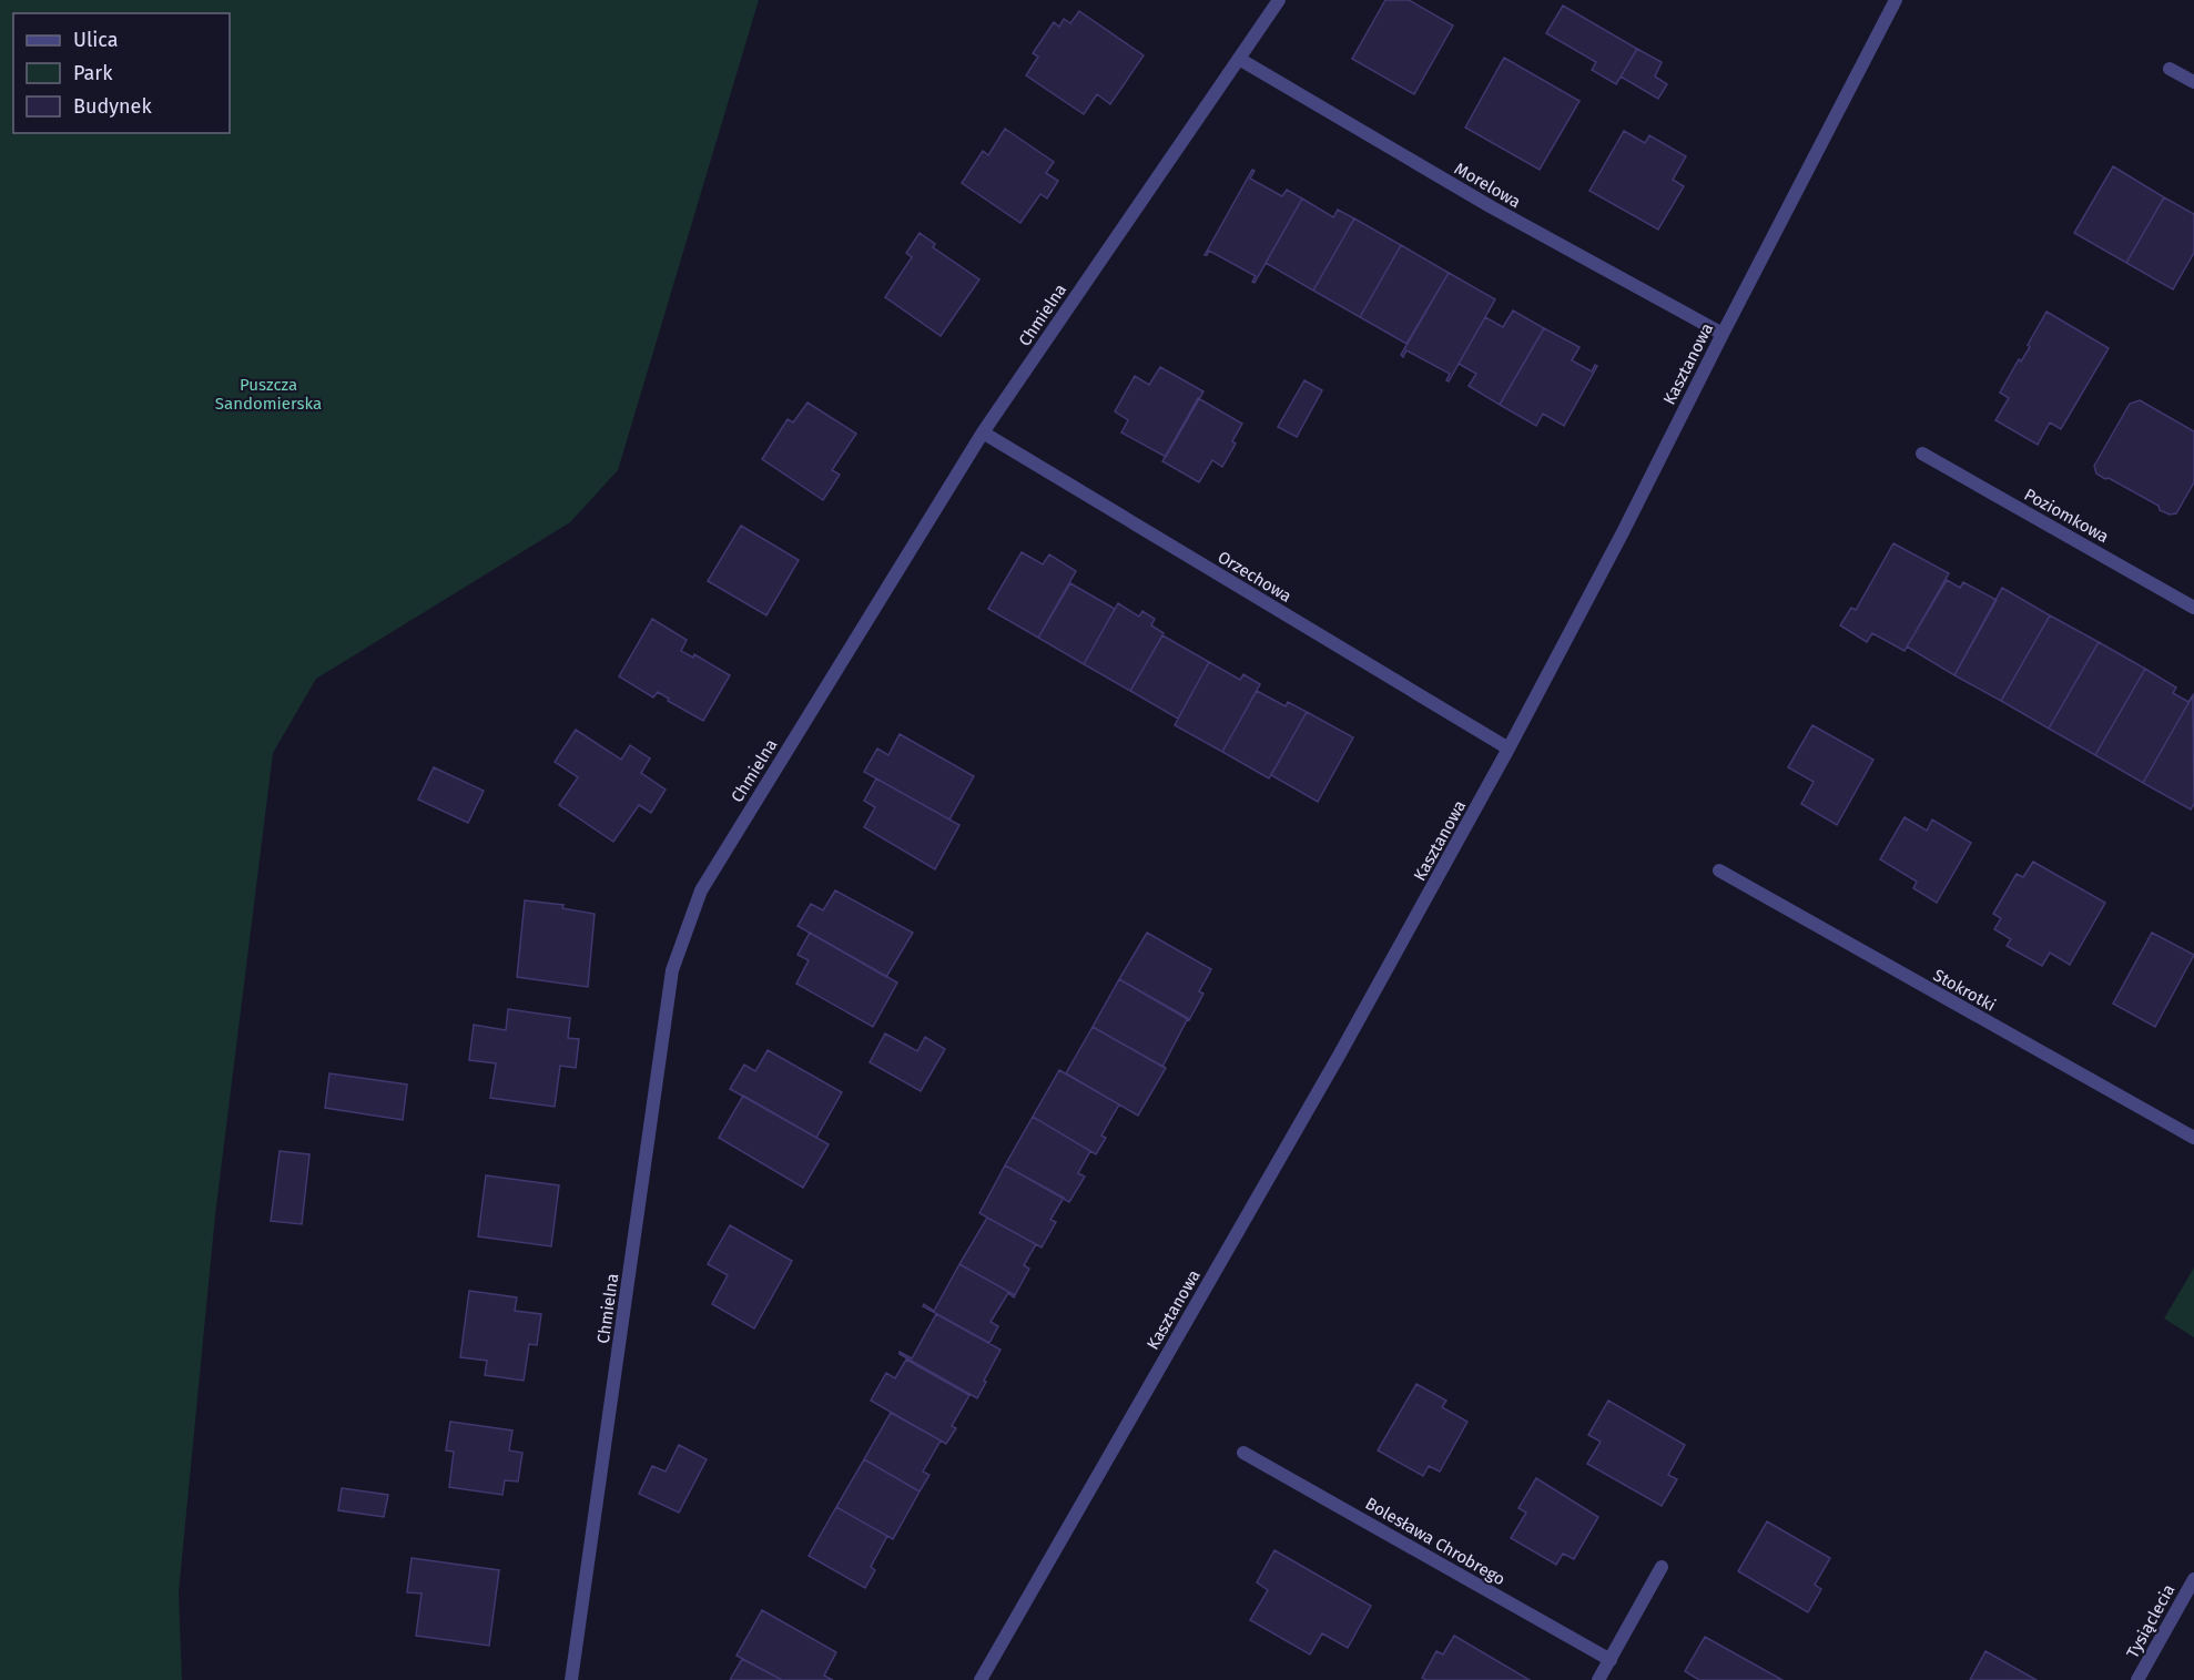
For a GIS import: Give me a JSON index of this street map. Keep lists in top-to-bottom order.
{
  "streets": {
    "street": [
      "Morelowa",
      "Chmielna",
      "Kasztanowa",
      "Poziomkowa",
      "Orzechowa",
      "Stokrotki",
      "Bolesława Chrobrego",
      "Tysiąclecia"
    ]
  },
  "crossings": [
    ["Morelowa", "Chmielna"],
    ["Morelowa", "Kasztanowa"],
    ["Chmielna", "Orzechowa"],
    ["Kasztanowa", "Orzechowa"]
  ],
  "parks": ["Puszcza Sandomierska"],
  "legend": ["Ulica", "Park", "Budynek"]
}
